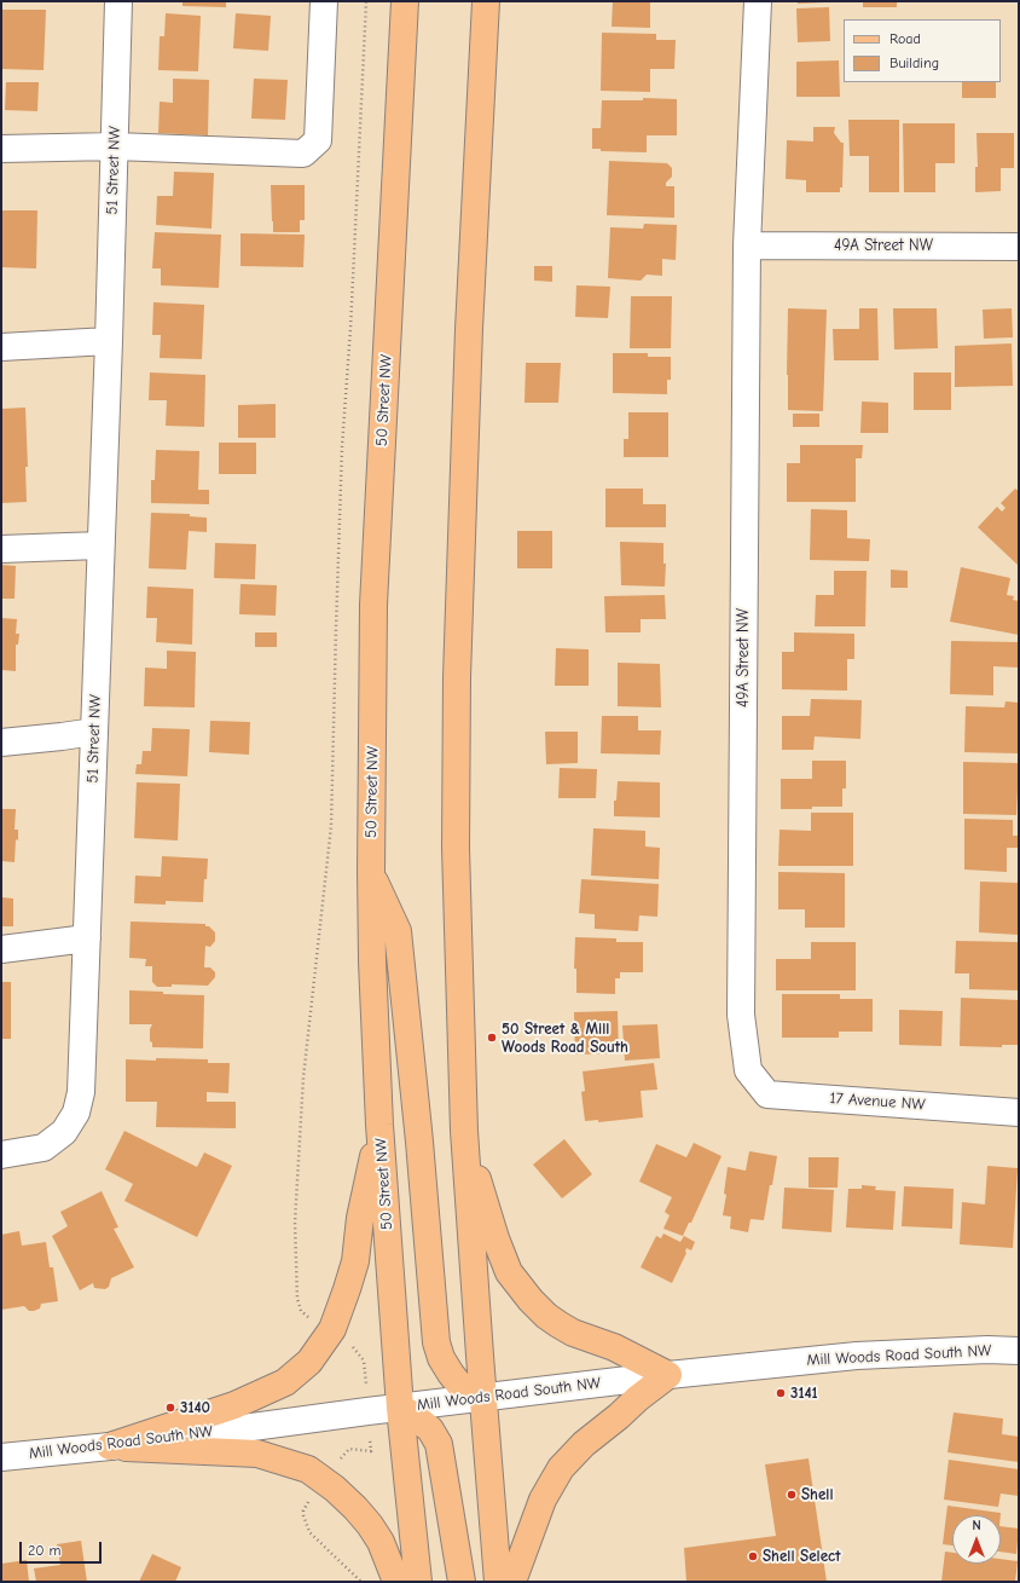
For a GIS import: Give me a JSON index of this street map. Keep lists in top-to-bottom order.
{
  "streets": {
    "main road": ["50 Street NW"],
    "street": [
      "51 Street NW",
      "49A Street NW",
      "17 Avenue NW",
      "Mill Woods Road South NW"
    ]
  },
  "crossings": [
    ["49A Street NW", "17 Avenue NW"],
    ["50 Street NW", "Mill Woods Road South NW"]
  ],
  "places": [
    "50 Street & Mill Woods Road South",
    "3141",
    "3140",
    "Shell",
    "Shell Select"
  ],
  "legend": ["Road", "Building"],
  "scale_bar": "20 m",
  "north": "top"
}
